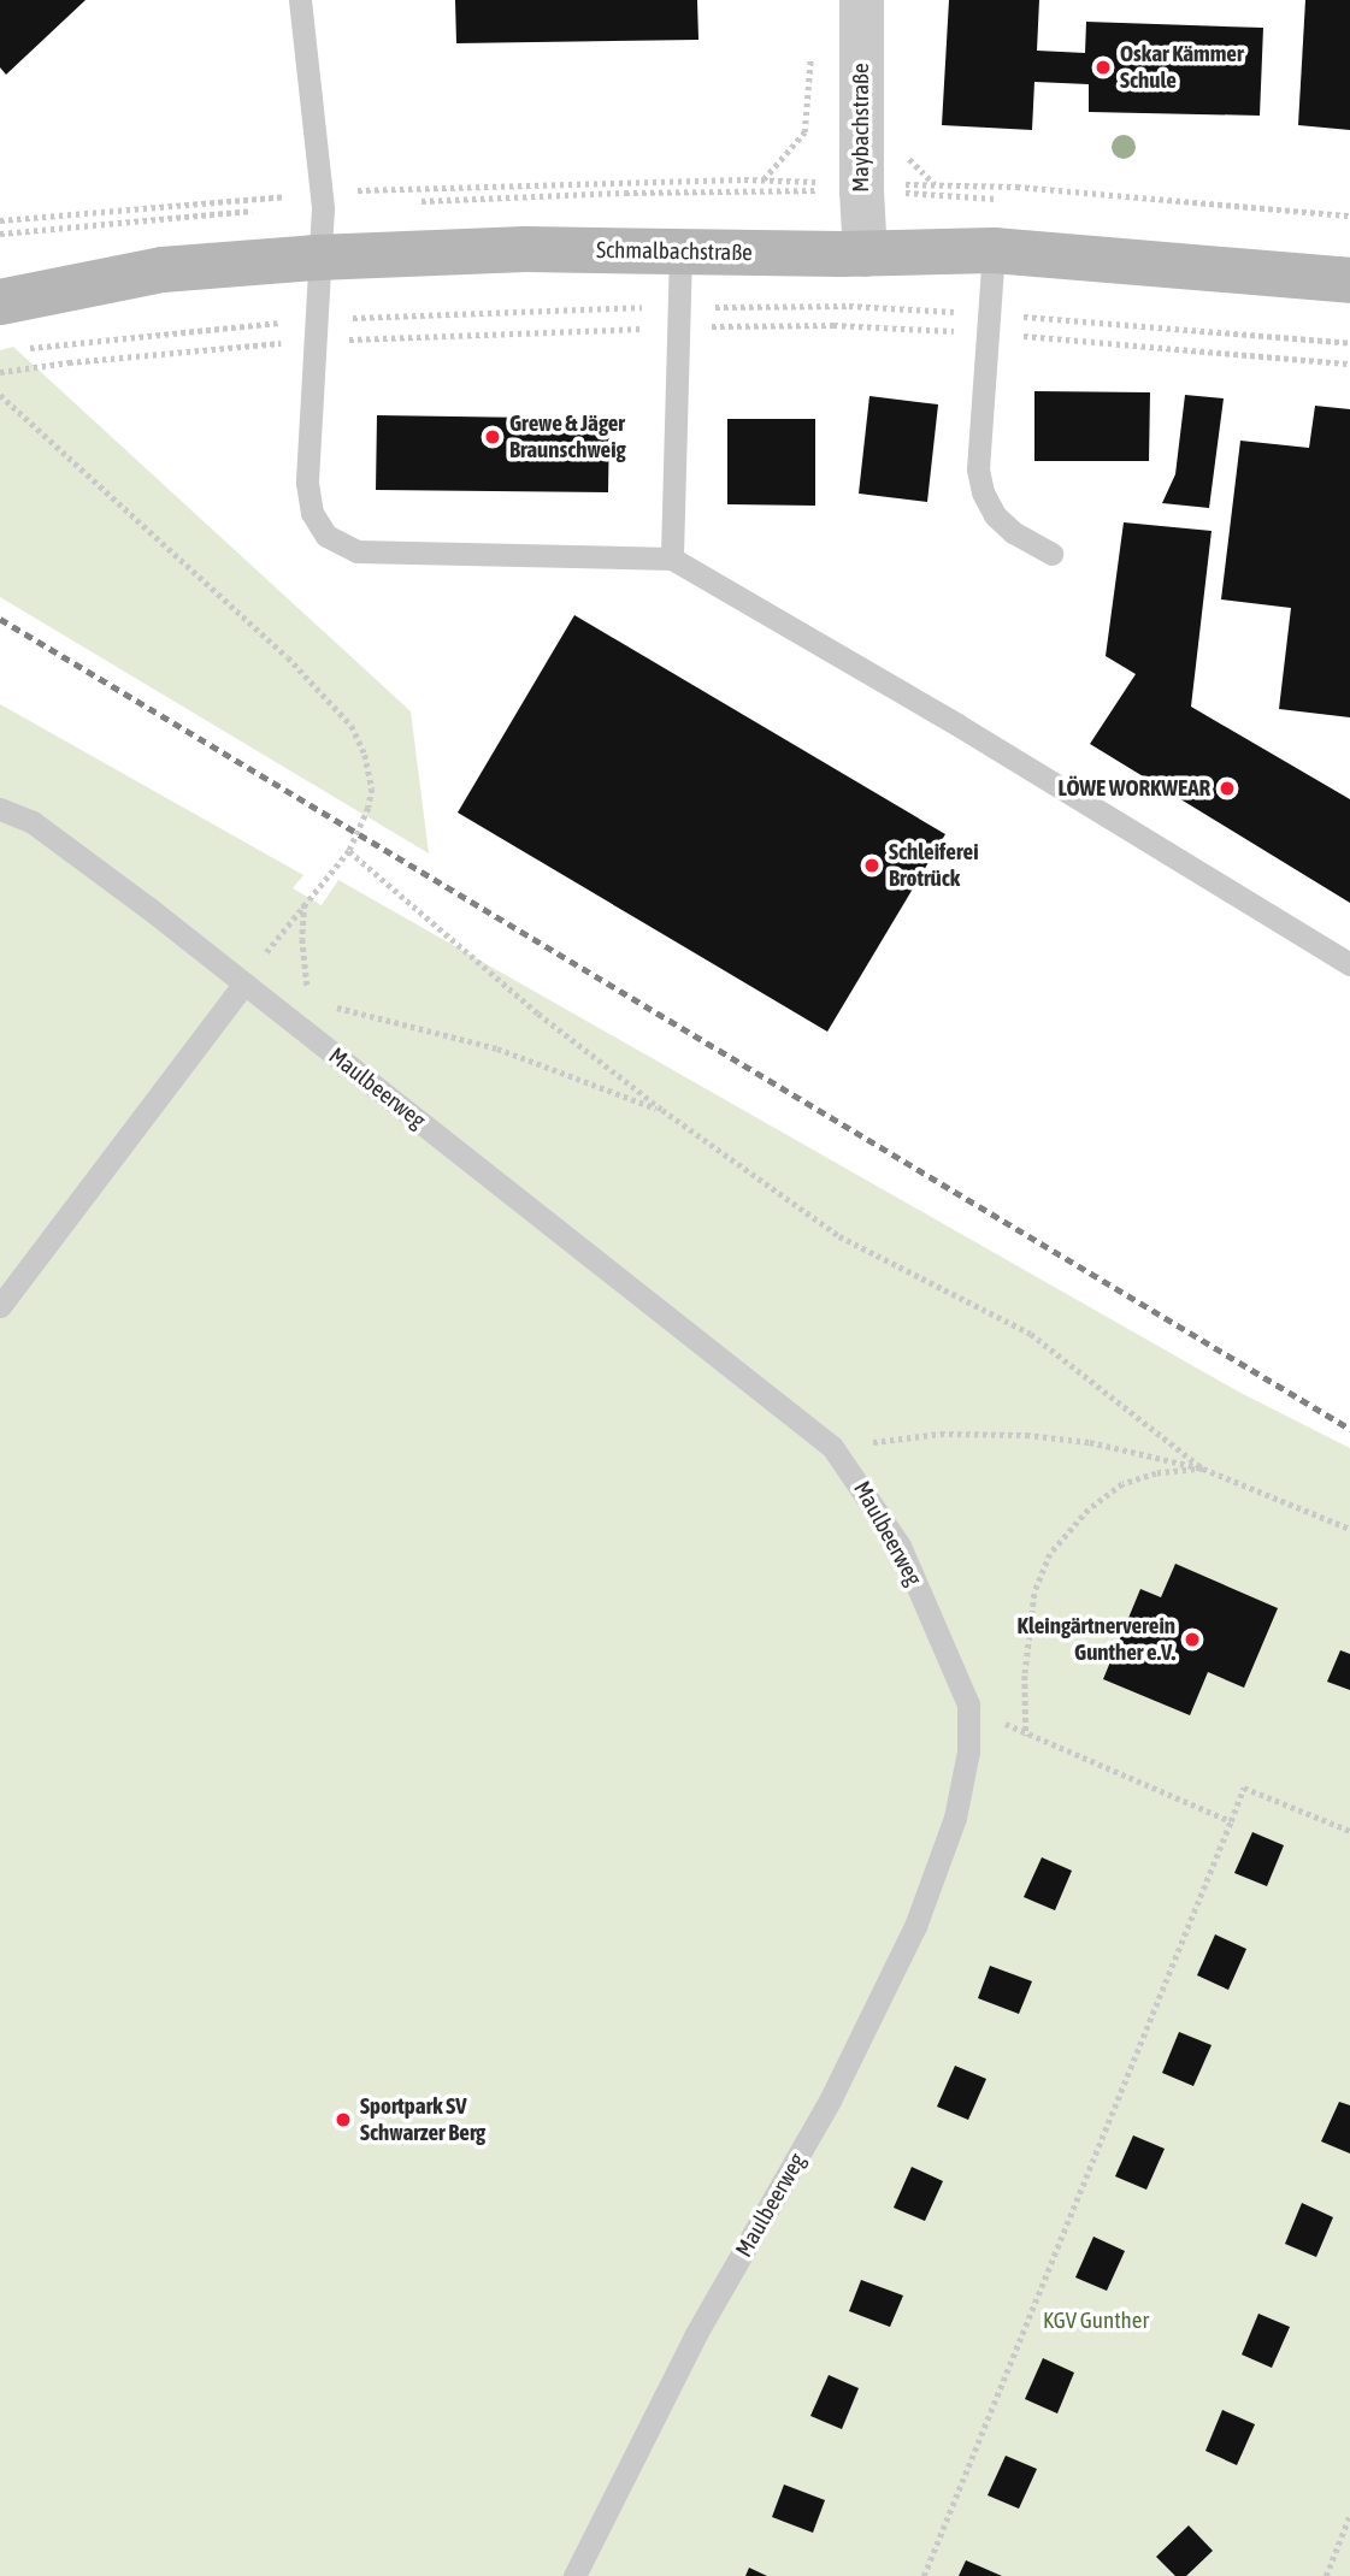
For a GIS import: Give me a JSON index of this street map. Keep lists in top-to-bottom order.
{
  "streets": {
    "street": ["Maybachstraße", "Schmalbachstraße"],
    "lane": ["Maulbeerweg"]
  },
  "crossings": [
    ["Maybachstraße", "Schmalbachstraße"]
  ],
  "parks": ["KGV Gunther"],
  "places": [
    "Oskar Kämmer Schule",
    "Grewe & Jäger Braunschweig",
    "LÖWE WORKWEAR",
    "Schleiferei Brotrück",
    "Kleingärtnerverein Gunther e.V.",
    "Sportpark SV Schwarzer Berg"
  ]
}
